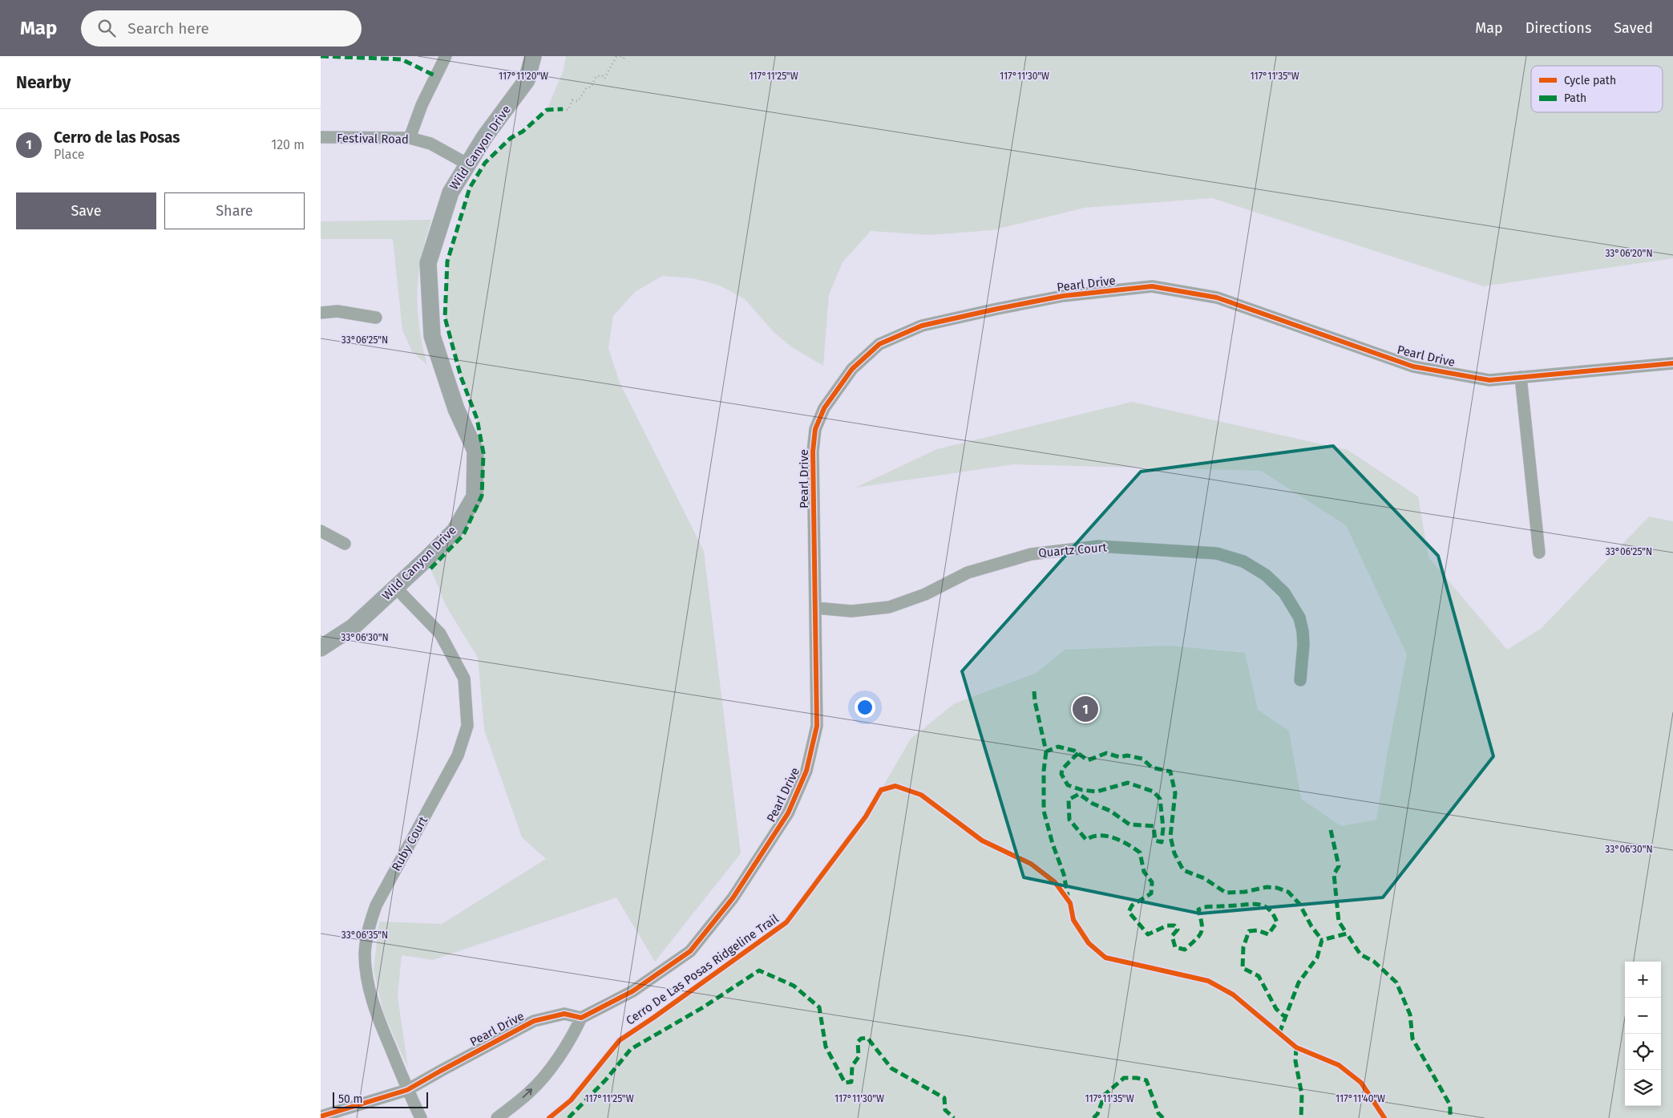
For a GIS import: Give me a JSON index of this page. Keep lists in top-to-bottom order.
{
  "streets": {
    "street": [
      "Festival Road",
      "Wild Canyon Drive",
      "Pearl Drive",
      "Quartz Court",
      "Ruby Court"
    ],
    "cycle path": ["Cerro De Las Posas Ridgeline Trail"]
  },
  "crossings": [
    ["Festival Road", "Wild Canyon Drive"],
    ["Wild Canyon Drive", "Ruby Court"],
    ["Pearl Drive", "Quartz Court"],
    ["Pearl Drive", "Ruby Court"]
  ],
  "legend": ["Cycle path", "Path"],
  "scale_bar": "50 m",
  "page": {
    "header": "Map",
    "search": "Search here",
    "nav": ["Map", "Directions", "Saved"],
    "heading": "Nearby",
    "list": [
      {
        "mark": "1",
        "name": "Cerro de las Posas",
        "note": "Place",
        "value": "120 m"
      }
    ],
    "buttons": ["Save", "Share"],
    "pins": "1",
    "map_buttons": ["+", "−"],
    "scale": "50 m"
  },
  "coordinates": [
    "117°11'20\"W",
    "117°11'25\"W",
    "117°11'30\"W",
    "117°11'35\"W",
    "33°06'20\"N",
    "33°06'25\"N",
    "33°06'30\"N",
    "33°06'35\"N",
    "117°11'40\"W"
  ]
}
